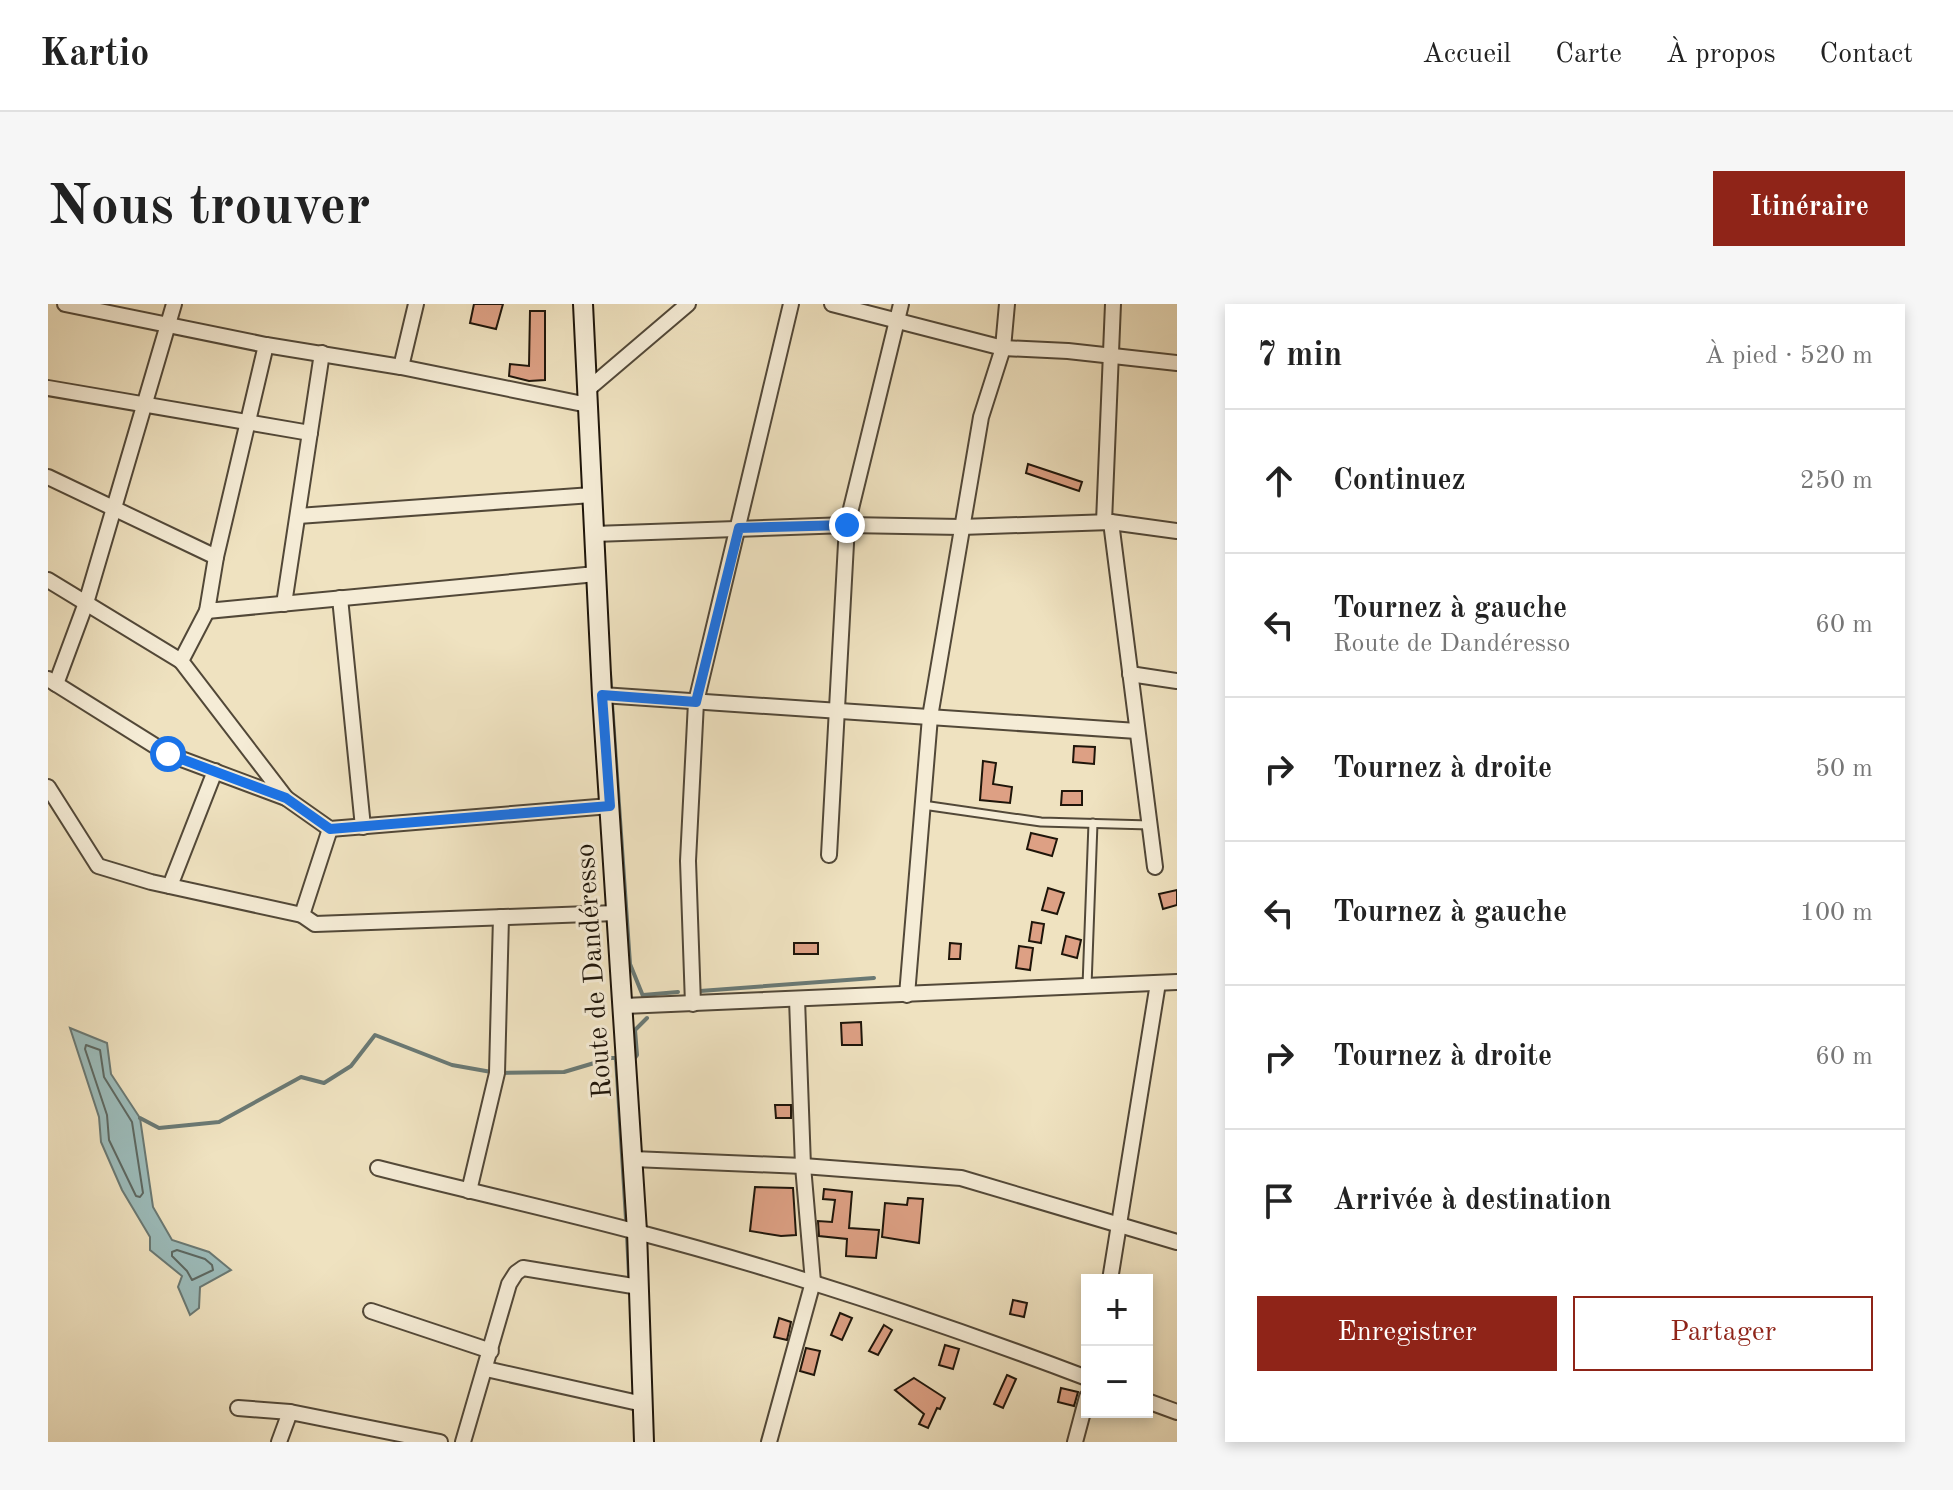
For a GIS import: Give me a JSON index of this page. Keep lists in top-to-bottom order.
{
  "streets": {
    "street": ["Route de Dandéresso"]
  },
  "page": {
    "header": "Kartio",
    "nav": [
      "Accueil",
      "Carte",
      "À propos",
      "Contact"
    ],
    "buttons": [
      "Itinéraire",
      ["Enregistrer", "Partager"]
    ],
    "title": "Nous trouver",
    "heading": ["7 min", "À pied · 520 m"],
    "list": [
      ["Continuez", "250 m"],
      ["Tournez à gauche", "Route de Dandéresso", "60 m"],
      ["Tournez à droite", "50 m"],
      ["Tournez à gauche", "100 m"],
      ["Tournez à droite", "60 m"],
      "Arrivée à destination"
    ],
    "map_buttons": ["+", "−"]
  }
}
